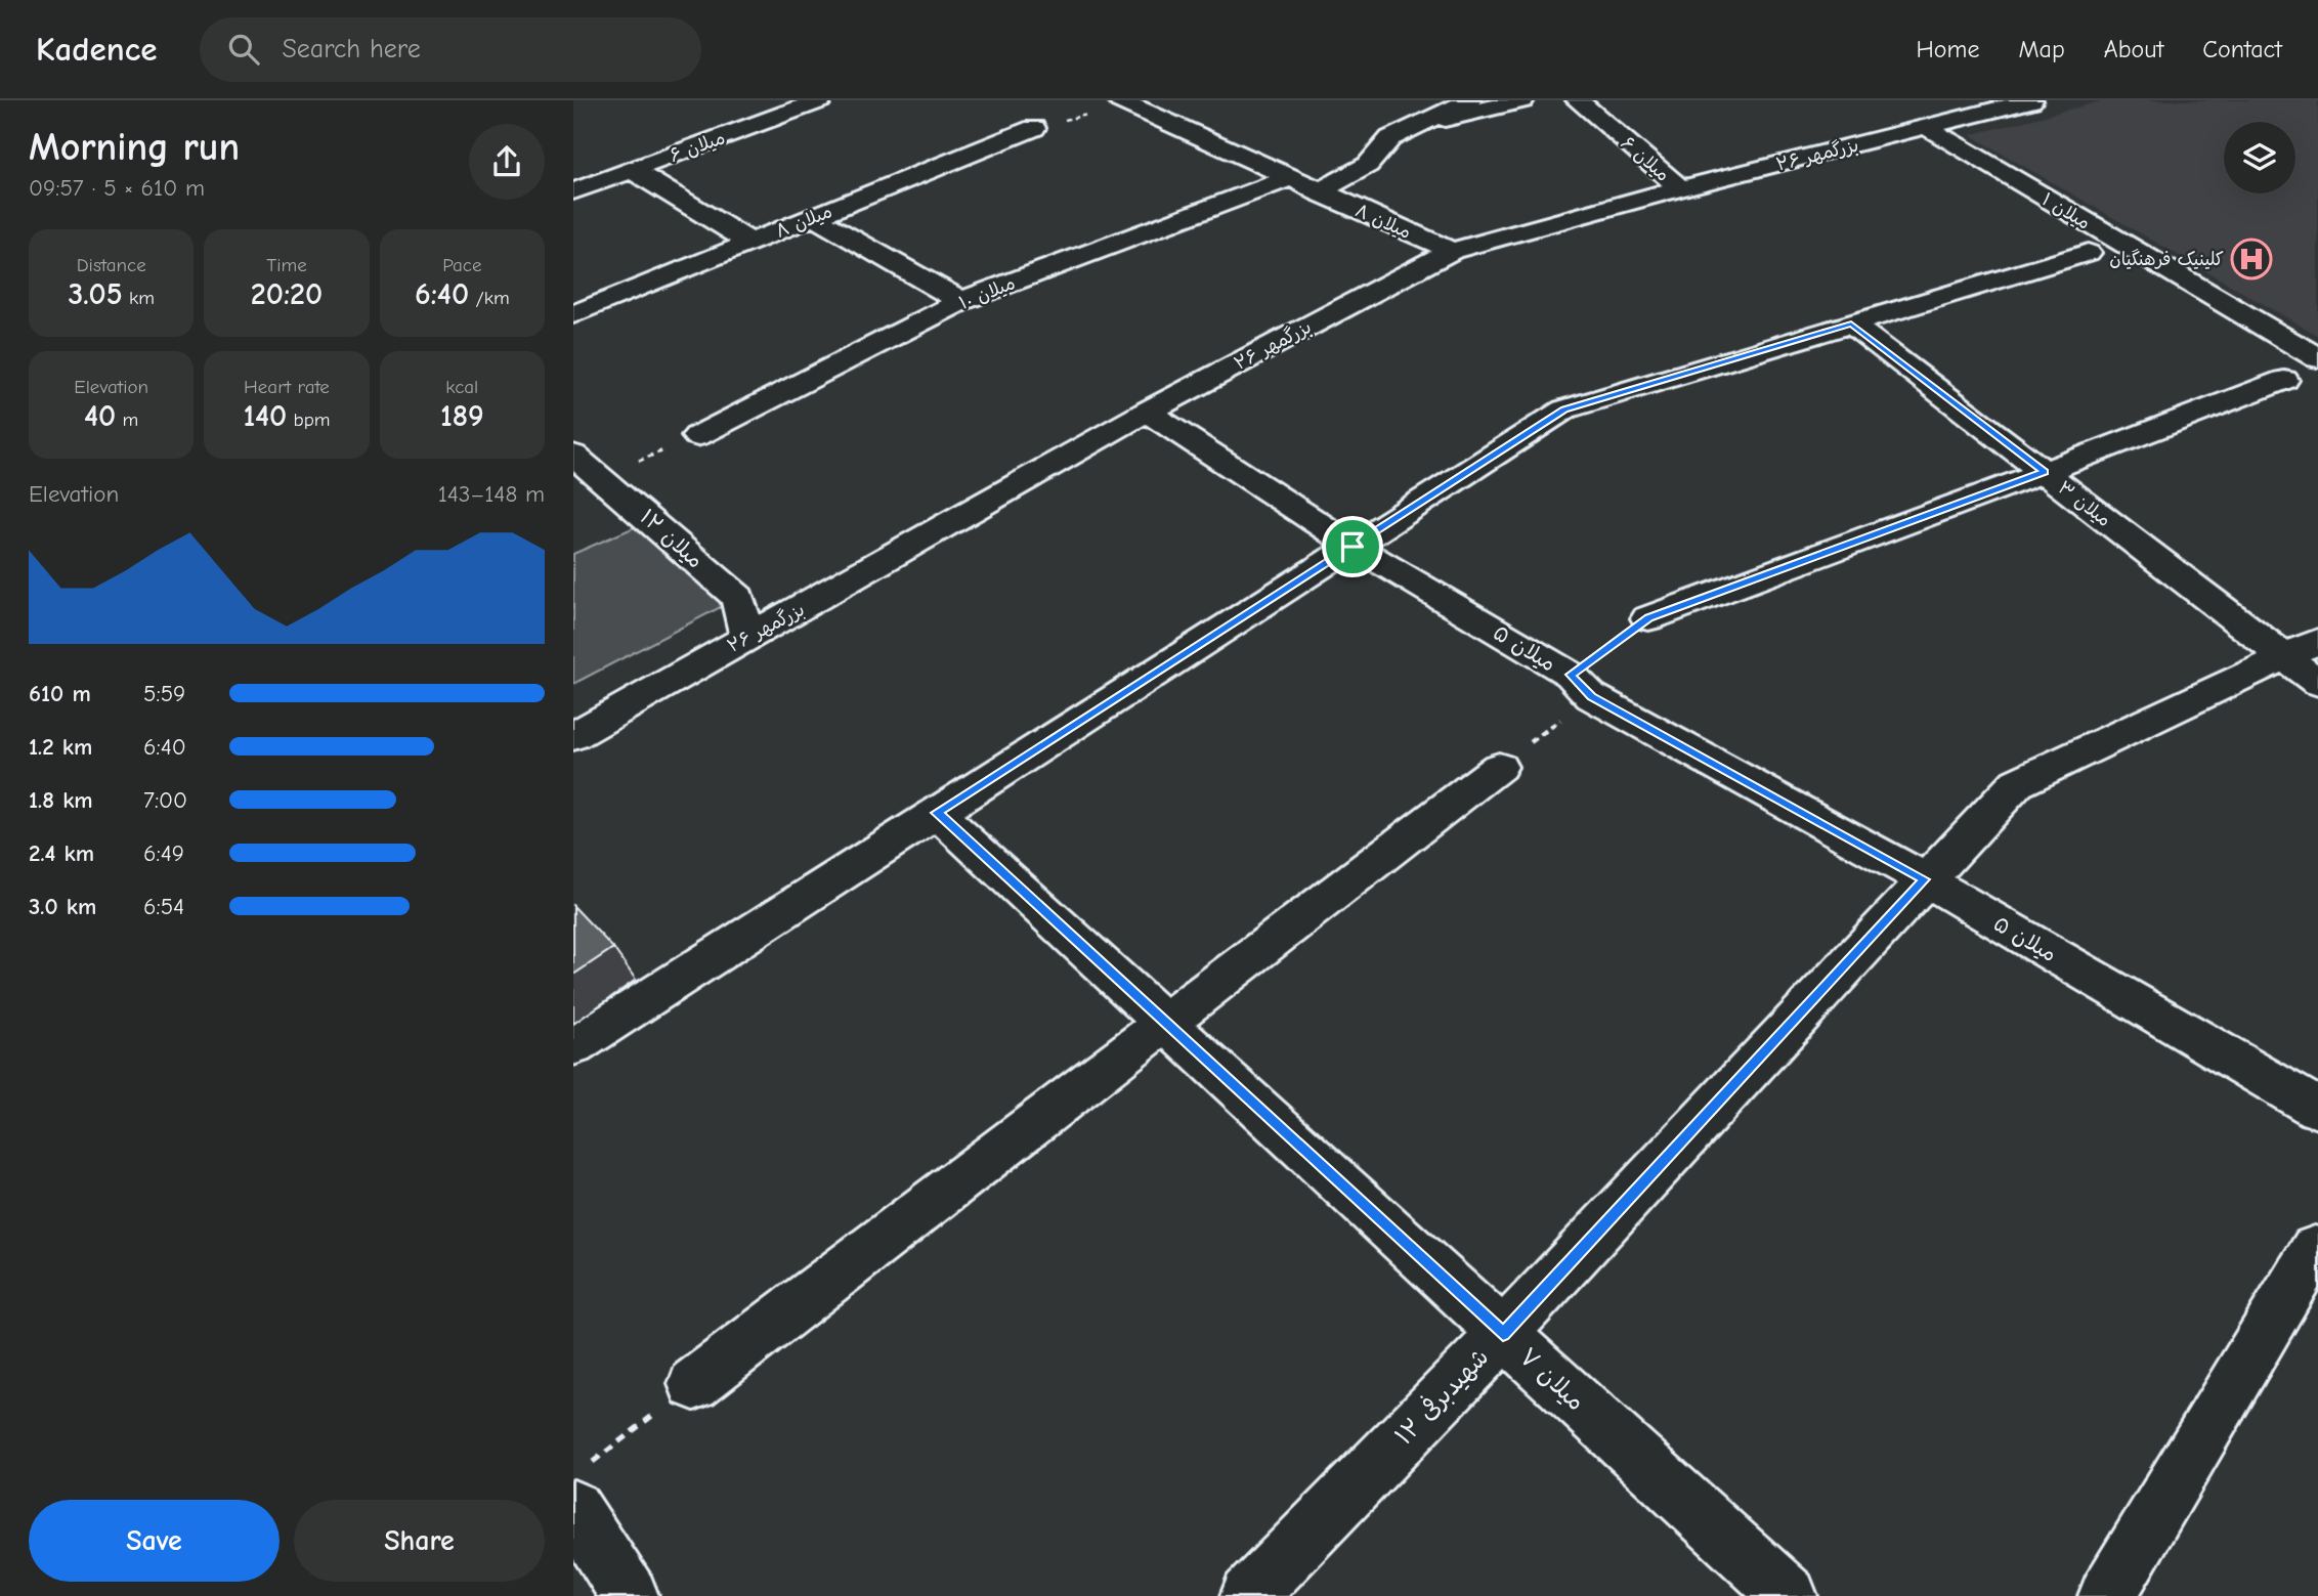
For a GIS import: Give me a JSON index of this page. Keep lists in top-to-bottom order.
{
  "streets": {
    "street": [
      "میلان ۶",
      "بزرگمهر ۲۶",
      "میلان ۱",
      "میلان ۸",
      "میلان ۱۰",
      "میلان ۳",
      "میلان ۱۲",
      "میلان ۵",
      "میلان ۷",
      "شهیدبرفی ۱۲"
    ]
  },
  "crossings": [
    ["میلان ۶", "بزرگمهر ۲۶"],
    ["بزرگمهر ۲۶", "میلان ۱"],
    ["بزرگمهر ۲۶", "میلان ۸"],
    ["بزرگمهر ۲۶", "میلان ۱۲"],
    ["بزرگمهر ۲۶", "میلان ۵"],
    ["میلان ۸", "میلان ۱۰"],
    ["میلان ۳", "شهیدبرفی ۱۲"],
    ["میلان ۵", "شهیدبرفی ۱۲"],
    ["میلان ۷", "شهیدبرفی ۱۲"]
  ],
  "places": {
    "hospital": ["کلینیک فرهنگیان"]
  },
  "page": {
    "header": "Kadence",
    "search": "Search here",
    "nav": [
      "Home",
      "Map",
      "About",
      "Contact"
    ],
    "heading": ["Morning run", "09:57 · 5 × 610 m"],
    "stats": [
      ["Distance", "3.05 km"],
      ["Time", "20:20"],
      ["Pace", "6:40 /km"],
      ["Elevation", "40 m"],
      ["Heart rate", "140 bpm"],
      ["kcal", "189"]
    ],
    "chart": ["Elevation", "143–148 m"],
    "list": [
      {
        "name": "610 m",
        "note": "5:59"
      },
      {
        "name": "1.2 km",
        "note": "6:40"
      },
      {
        "name": "1.8 km",
        "note": "7:00"
      },
      {
        "name": "2.4 km",
        "note": "6:49"
      },
      {
        "name": "3.0 km",
        "note": "6:54"
      }
    ],
    "buttons": ["Save", "Share"]
  }
}
